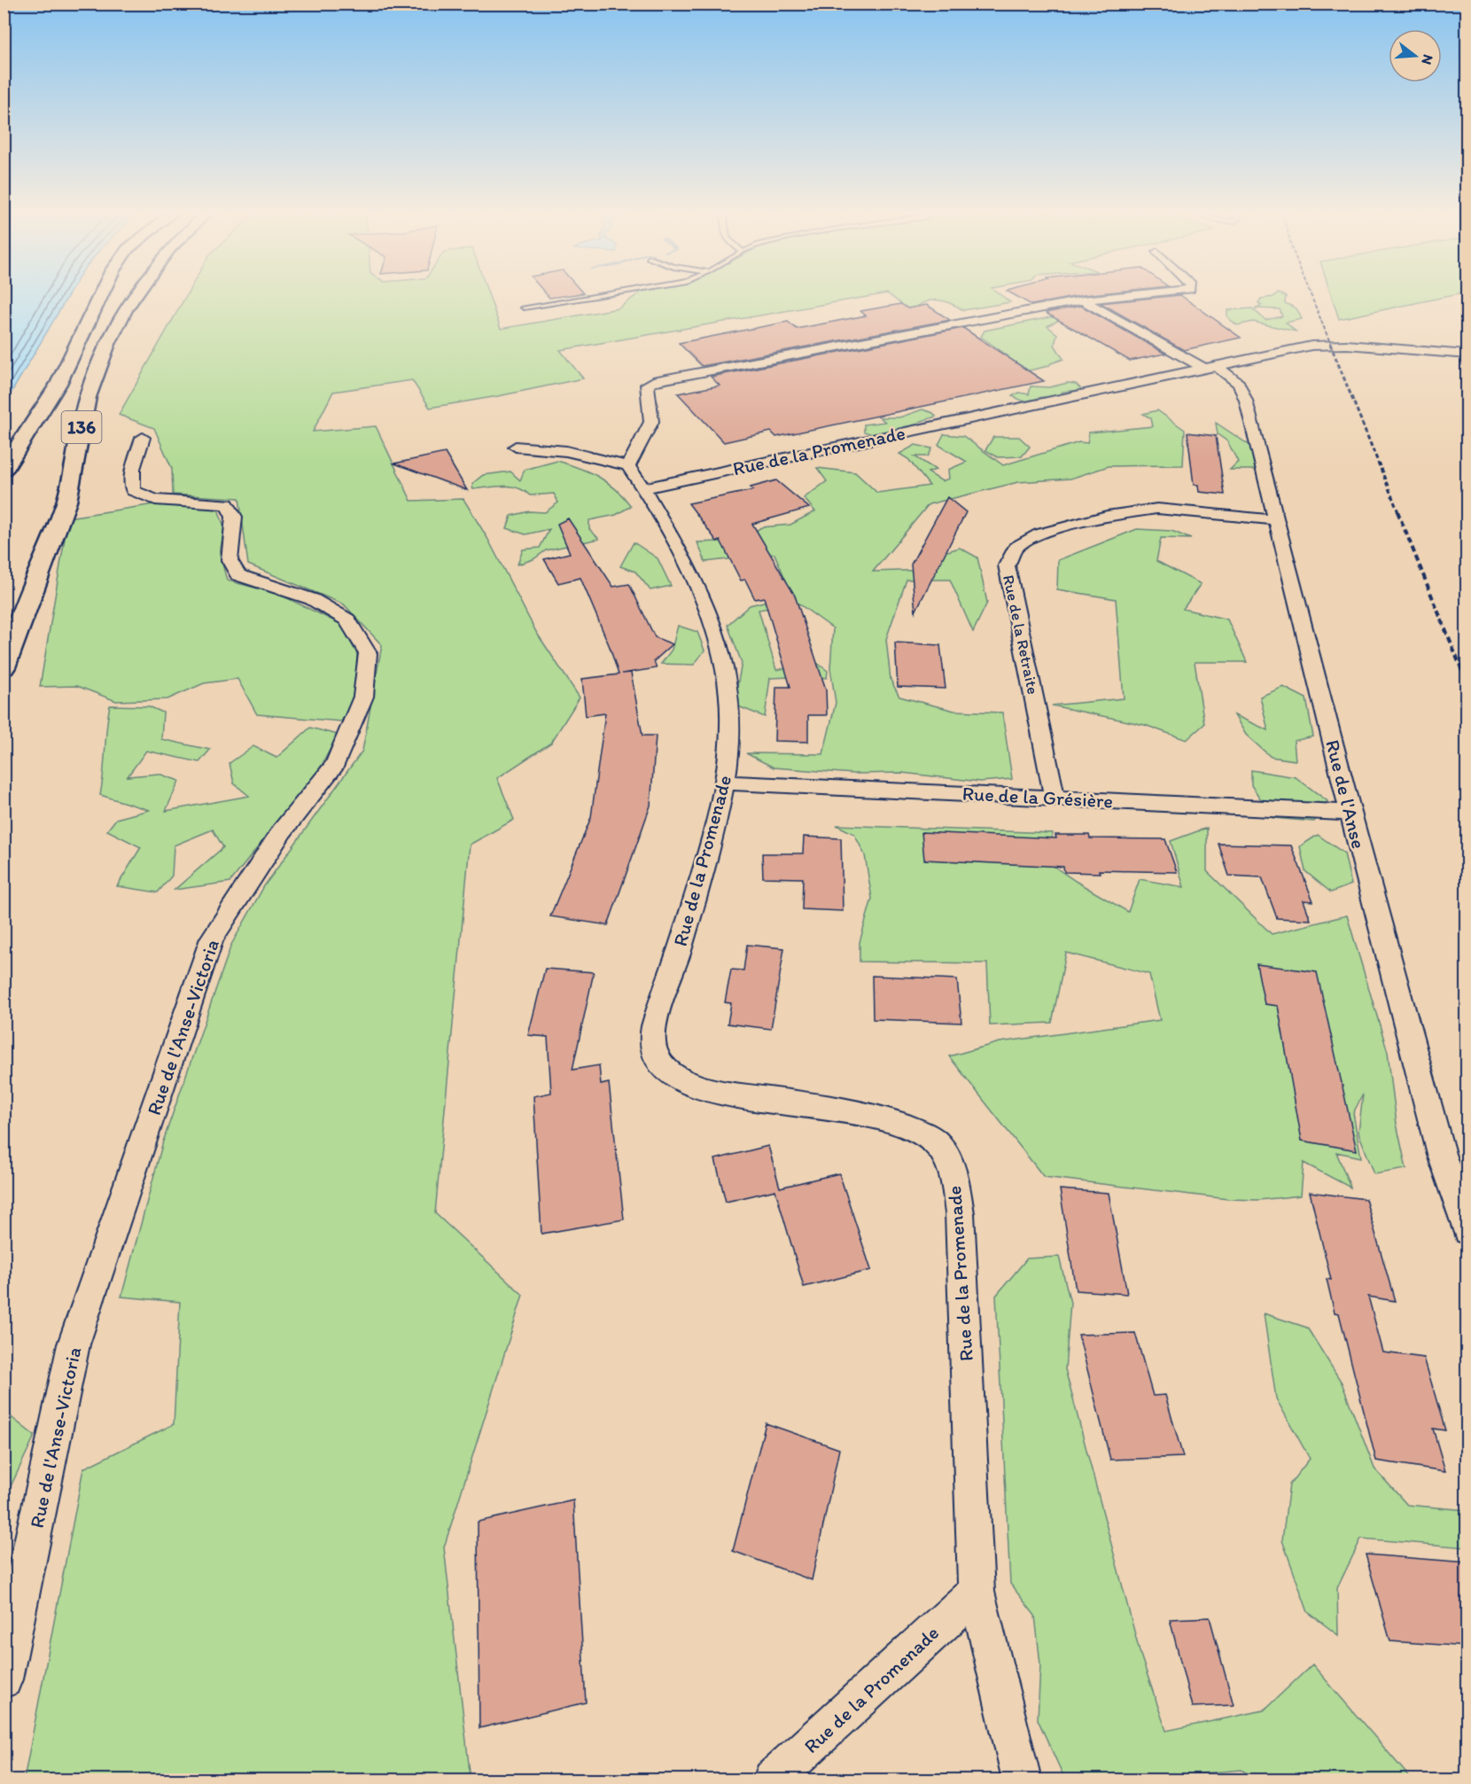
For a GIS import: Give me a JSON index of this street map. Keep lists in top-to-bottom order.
{
  "streets": {
    "main road": ["136"],
    "street": [
      "Rue de la Promenade",
      "Rue de la Retraite",
      "Rue de l'Anse",
      "Rue de la Grésière",
      "Rue de l'Anse-Victoria"
    ]
  },
  "crossings": [
    ["Rue de la Promenade", "Rue de l'Anse"],
    ["Rue de la Promenade", "Rue de la Grésière"],
    ["Rue de la Retraite", "Rue de l'Anse"],
    ["Rue de la Retraite", "Rue de la Grésière"],
    ["Rue de l'Anse", "Rue de la Grésière"]
  ],
  "north": "right"
}
